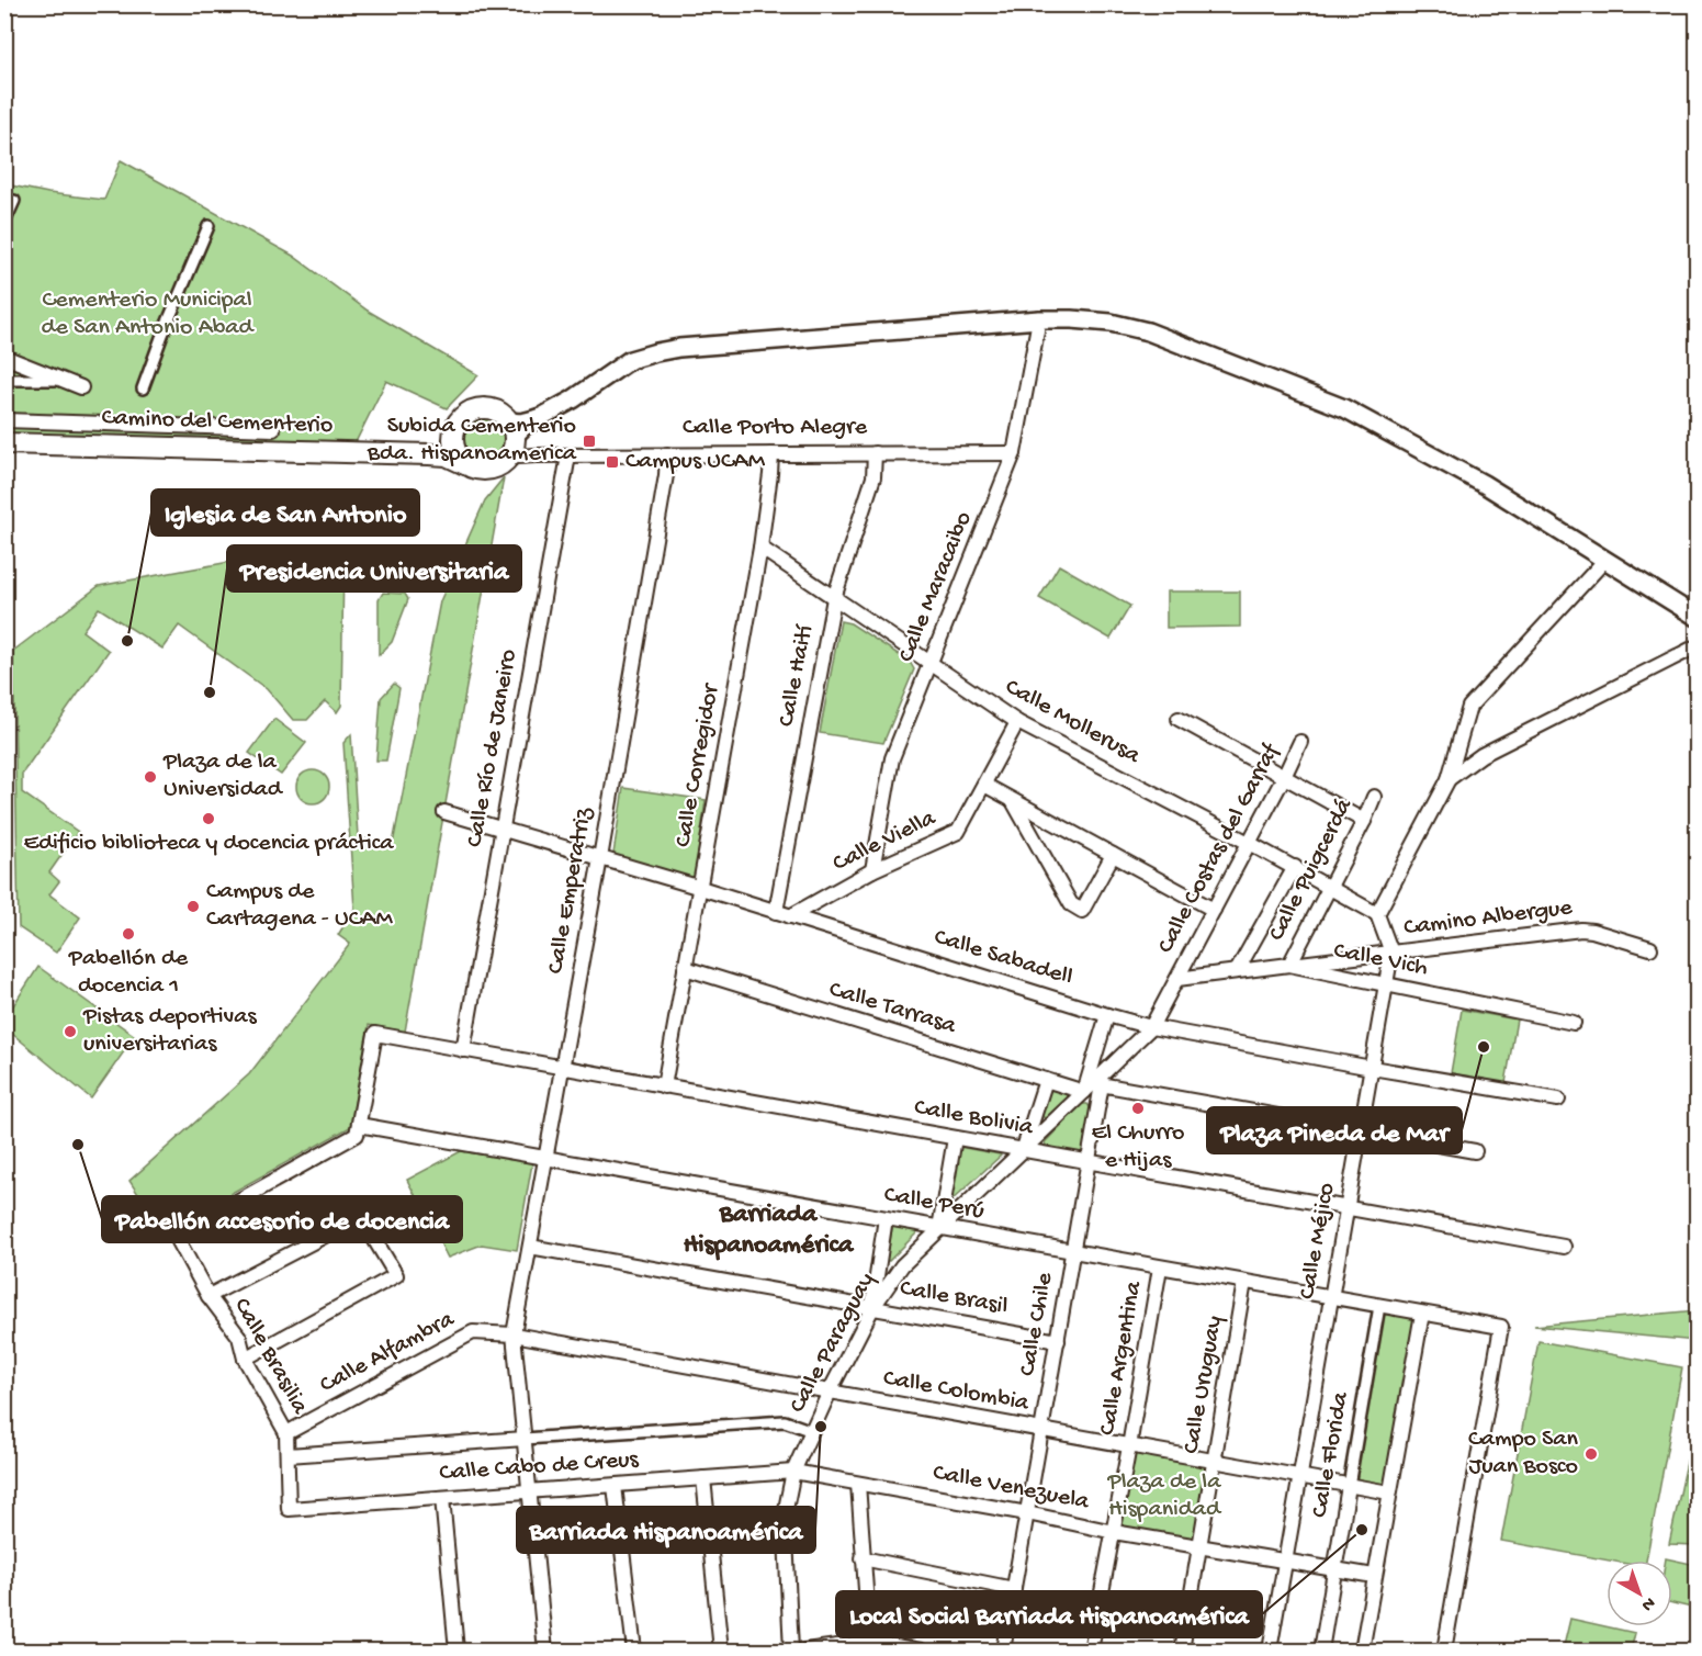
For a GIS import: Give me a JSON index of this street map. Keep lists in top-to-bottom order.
{
  "streets": {
    "main road": ["Camino del Cementerio"],
    "street": [
      "Calle Porto Alegre",
      "Calle Maracaibo",
      "Calle Haití",
      "Calle Mollerusa",
      "Calle Río de Janeiro",
      "Calle Corregidor",
      "Calle Viella",
      "Calle Costas del Garraf",
      "Calle Puigcerdá",
      "Calle Emperatriz",
      "Camino Albergue",
      "Calle Sabadell",
      "Calle Vich",
      "Calle Tarrasa",
      "Calle Bolivia",
      "Calle Perú",
      "Calle Méjico",
      "Calle Brasil",
      "Calle Chile",
      "Calle Paraguay",
      "Calle Alfambra",
      "Calle Brasilia",
      "Calle Argentina",
      "Calle Uruguay",
      "Calle Colombia",
      "Calle Florida",
      "Calle Cabo de Creus",
      "Calle Venezuela"
    ]
  },
  "crossings": [
    ["Camino del Cementerio", "Calle Porto Alegre"],
    ["Calle Porto Alegre", "Calle Maracaibo"],
    ["Calle Porto Alegre", "Calle Haití"],
    ["Calle Porto Alegre", "Calle Río de Janeiro"],
    ["Calle Porto Alegre", "Calle Corregidor"],
    ["Calle Porto Alegre", "Calle Emperatriz"],
    ["Calle Maracaibo", "Calle Mollerusa"],
    ["Calle Maracaibo", "Calle Viella"],
    ["Calle Haití", "Calle Mollerusa"],
    ["Calle Haití", "Calle Sabadell"],
    ["Calle Mollerusa", "Calle Corregidor"],
    ["Calle Mollerusa", "Calle Viella"],
    ["Calle Mollerusa", "Calle Costas del Garraf"],
    ["Calle Mollerusa", "Calle Puigcerdá"],
    ["Calle Río de Janeiro", "Calle Sabadell"],
    ["Calle Río de Janeiro", "Calle Bolivia"],
    ["Calle Corregidor", "Calle Sabadell"],
    ["Calle Corregidor", "Calle Tarrasa"],
    ["Calle Corregidor", "Calle Bolivia"],
    ["Calle Viella", "Calle Sabadell"],
    ["Calle Costas del Garraf", "Calle Vich"],
    ["Calle Costas del Garraf", "Calle Paraguay"],
    ["Calle Puigcerdá", "Camino Albergue"],
    ["Calle Puigcerdá", "Calle Vich"],
    ["Calle Emperatriz", "Calle Sabadell"],
    ["Calle Emperatriz", "Calle Bolivia"],
    ["Calle Emperatriz", "Calle Perú"],
    ["Calle Emperatriz", "Calle Brasil"],
    ["Calle Emperatriz", "Calle Alfambra"],
    ["Calle Emperatriz", "Calle Colombia"],
    ["Calle Emperatriz", "Calle Cabo de Creus"],
    ["Camino Albergue", "Calle Vich"],
    ["Camino Albergue", "Calle Méjico"],
    ["Calle Sabadell", "Calle Méjico"],
    ["Calle Sabadell", "Calle Paraguay"],
    ["Calle Vich", "Calle Méjico"],
    ["Calle Vich", "Calle Paraguay"],
    ["Calle Tarrasa", "Calle Méjico"],
    ["Calle Tarrasa", "Calle Chile"],
    ["Calle Tarrasa", "Calle Paraguay"],
    ["Calle Bolivia", "Calle Perú"],
    ["Calle Bolivia", "Calle Méjico"],
    ["Calle Bolivia", "Calle Chile"],
    ["Calle Bolivia", "Calle Paraguay"],
    ["Calle Bolivia", "Calle Brasilia"],
    ["Calle Perú", "Calle Méjico"],
    ["Calle Perú", "Calle Chile"],
    ["Calle Perú", "Calle Paraguay"],
    ["Calle Perú", "Calle Brasilia"],
    ["Calle Perú", "Calle Argentina"],
    ["Calle Perú", "Calle Uruguay"],
    ["Calle Perú", "Calle Florida"],
    ["Calle Méjico", "Calle Colombia"],
    ["Calle Méjico", "Calle Venezuela"],
    ["Calle Brasil", "Calle Chile"],
    ["Calle Brasil", "Calle Paraguay"],
    ["Calle Chile", "Calle Paraguay"],
    ["Calle Chile", "Calle Colombia"],
    ["Calle Chile", "Calle Venezuela"],
    ["Calle Paraguay", "Calle Colombia"],
    ["Calle Paraguay", "Calle Cabo de Creus"],
    ["Calle Paraguay", "Calle Venezuela"],
    ["Calle Alfambra", "Calle Brasilia"],
    ["Calle Alfambra", "Calle Colombia"],
    ["Calle Brasilia", "Calle Cabo de Creus"],
    ["Calle Argentina", "Calle Colombia"],
    ["Calle Argentina", "Calle Venezuela"],
    ["Calle Uruguay", "Calle Colombia"],
    ["Calle Uruguay", "Calle Venezuela"],
    ["Calle Colombia", "Calle Florida"],
    ["Calle Florida", "Calle Venezuela"],
    ["Calle Cabo de Creus", "Calle Venezuela"]
  ],
  "districts": ["Barriada Hispanoamérica"],
  "parks": ["Cementerio Municipal de San Antonio Abad", "Plaza de la Hispanidad"],
  "places": {
    "transit": ["Subida Cementerio Bda. Hispanoamerica", "Campus UCAM"],
    "other": [
      "Iglesia de San Antonio",
      "Presidencia Universitaria",
      "Plaza de la Universidad",
      "Edificio biblioteca y docencia práctica",
      "Campus de Cartagena - UCAM",
      "Pabellón de docencia 1",
      "Pistas deportivas universitarias",
      "Plaza Pineda de Mar",
      "El Churro e Hijas",
      "Pabellón accesorio de docencia",
      "Barriada Hispanoamérica",
      "Campo San Juan Bosco",
      "Local Social Barriada Hispanoamérica"
    ]
  },
  "north": "bottom right"
}
